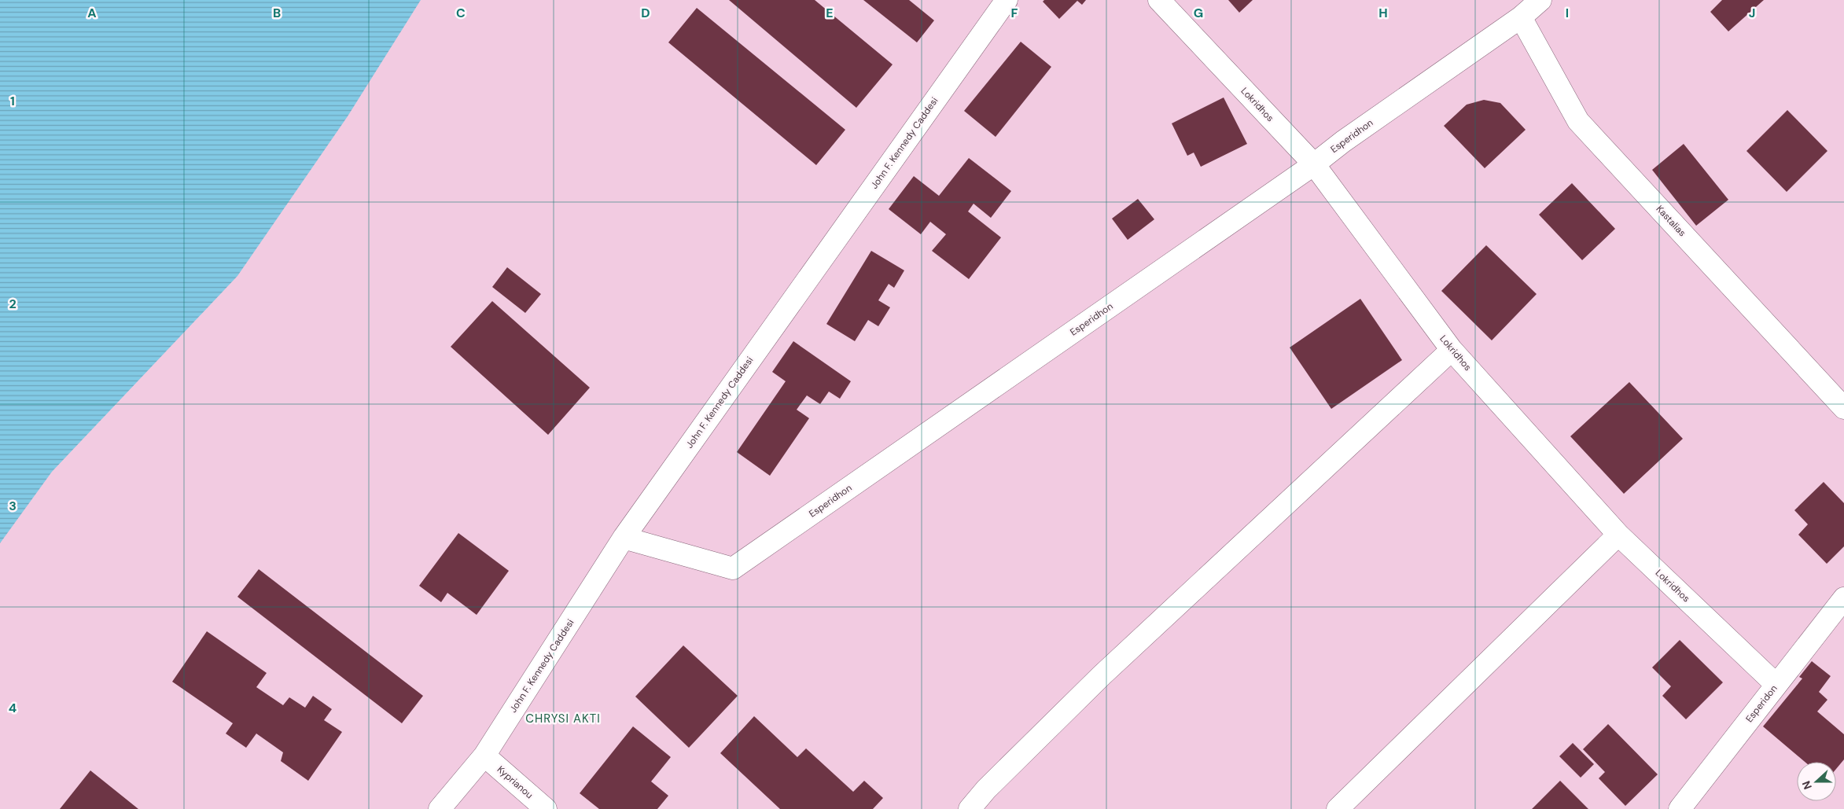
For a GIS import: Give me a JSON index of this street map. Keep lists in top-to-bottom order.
{
  "streets": {
    "street": [
      "Lokridhos",
      "Esperidhon",
      "John F. Kennedy Caddesi",
      "Kastalias",
      "Esperidon",
      "Kyprianou"
    ]
  },
  "crossings": [
    ["Lokridhos", "Esperidhon"],
    ["Lokridhos", "Esperidon"],
    ["Esperidhon", "John F. Kennedy Caddesi"],
    ["Esperidhon", "Kastalias"],
    ["John F. Kennedy Caddesi", "Kyprianou"]
  ],
  "districts": ["CHRYSI AKTI"],
  "north": "left",
  "grid": {
    "columns": [
      "A",
      "B",
      "C",
      "D",
      "E",
      "F",
      "G",
      "H",
      "I",
      "J"
    ],
    "rows": [
      "1",
      "2",
      "3",
      "4"
    ]
  }
}
